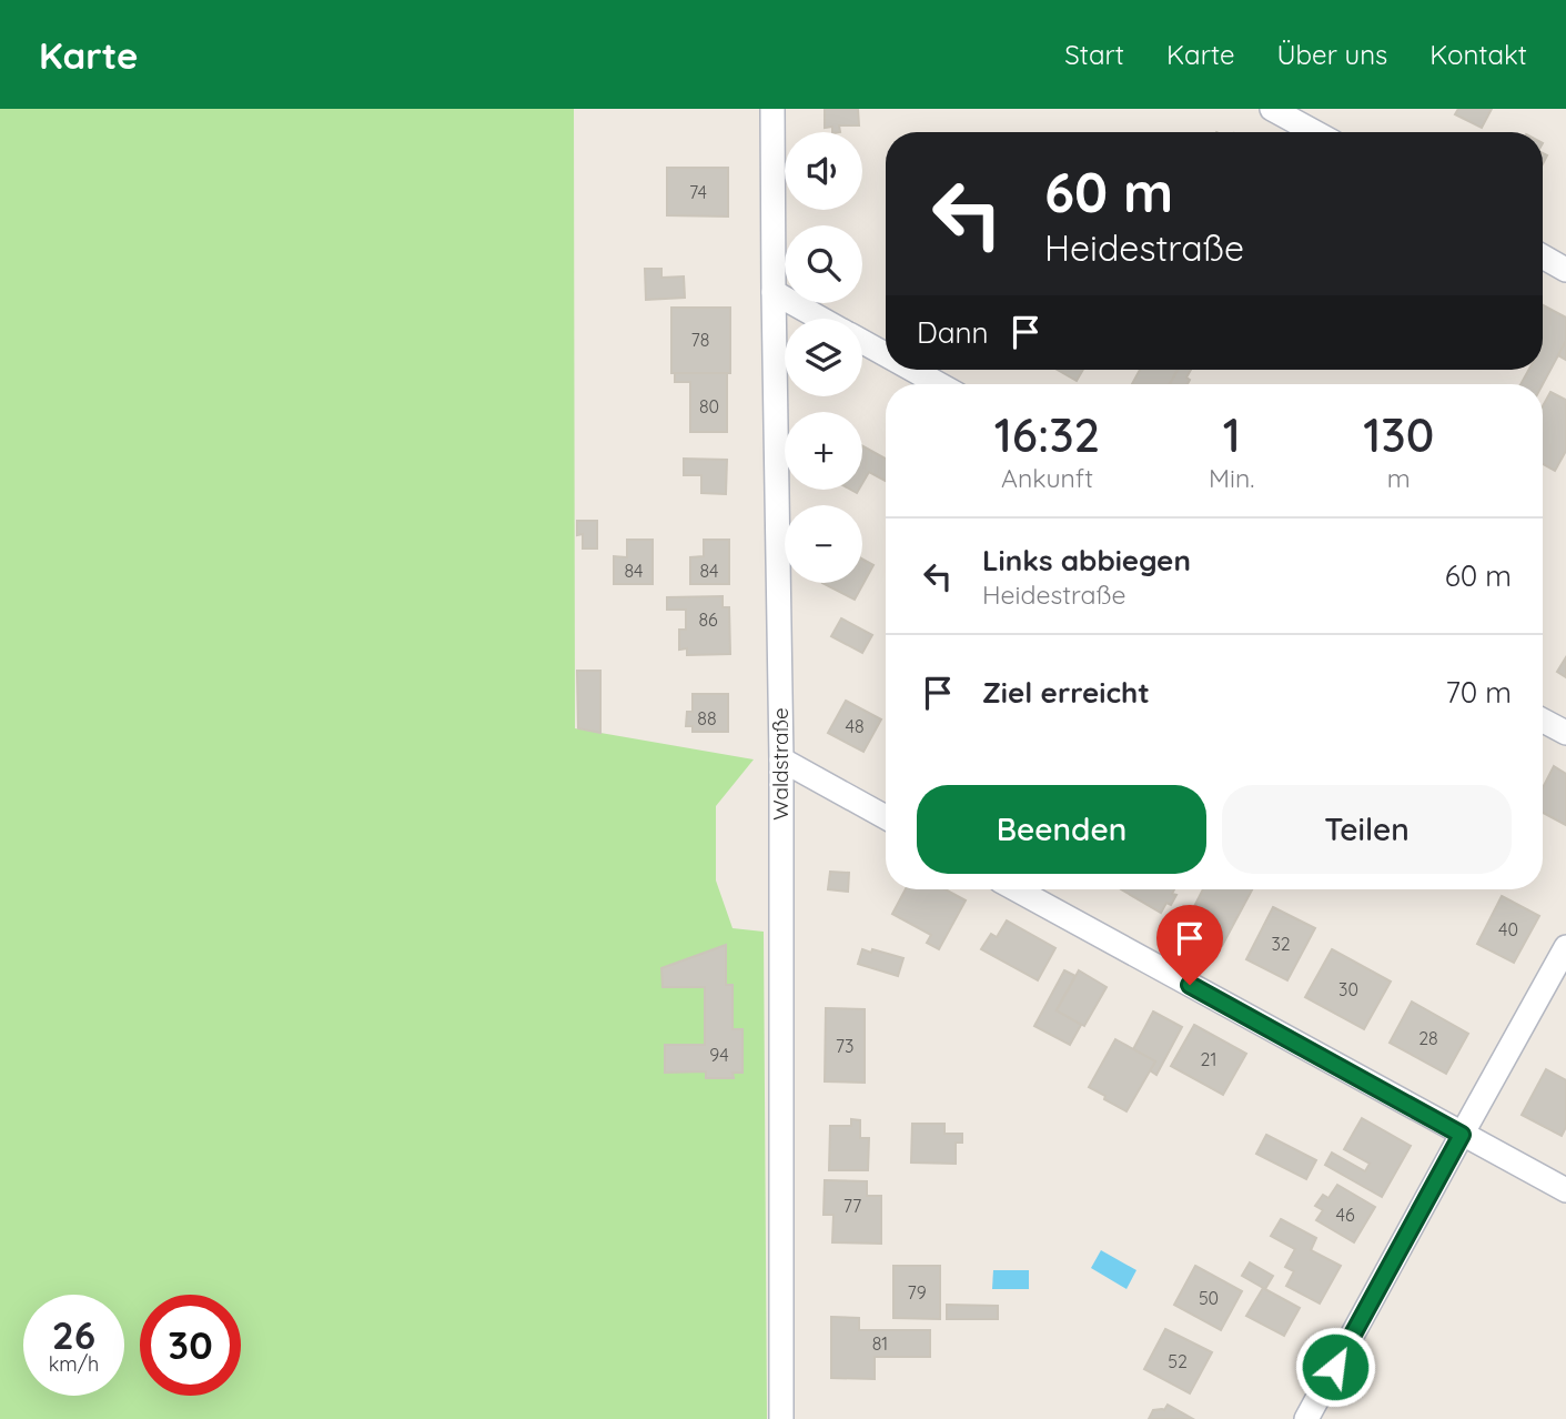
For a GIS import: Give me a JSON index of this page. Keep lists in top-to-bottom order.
{
  "streets": {
    "street": ["Waldstraße"]
  },
  "house_numbers": [
    "74",
    "78",
    "80",
    "84",
    "84",
    "86",
    "88",
    "48",
    "40",
    "32",
    "30",
    "28",
    "73",
    "94",
    "21",
    "77",
    "46",
    "79",
    "50",
    "81",
    "52"
  ],
  "page": {
    "header": "Karte",
    "nav": [
      "Start",
      "Karte",
      "Über uns",
      "Kontakt"
    ],
    "map_buttons": ["+", "−"],
    "turn": ["60 m", "Heidestraße"],
    "then": "Dann",
    "eta": [
      "16:32",
      "Ankunft",
      "1",
      "Min.",
      "130",
      "m"
    ],
    "list": [
      {
        "name": "Links abbiegen",
        "note": "Heidestraße",
        "value": "60 m"
      },
      {
        "name": "Ziel erreicht",
        "value": "70 m"
      }
    ],
    "buttons": ["Beenden", "Teilen"],
    "speed": "26 km/h",
    "limit": "30"
  }
}
